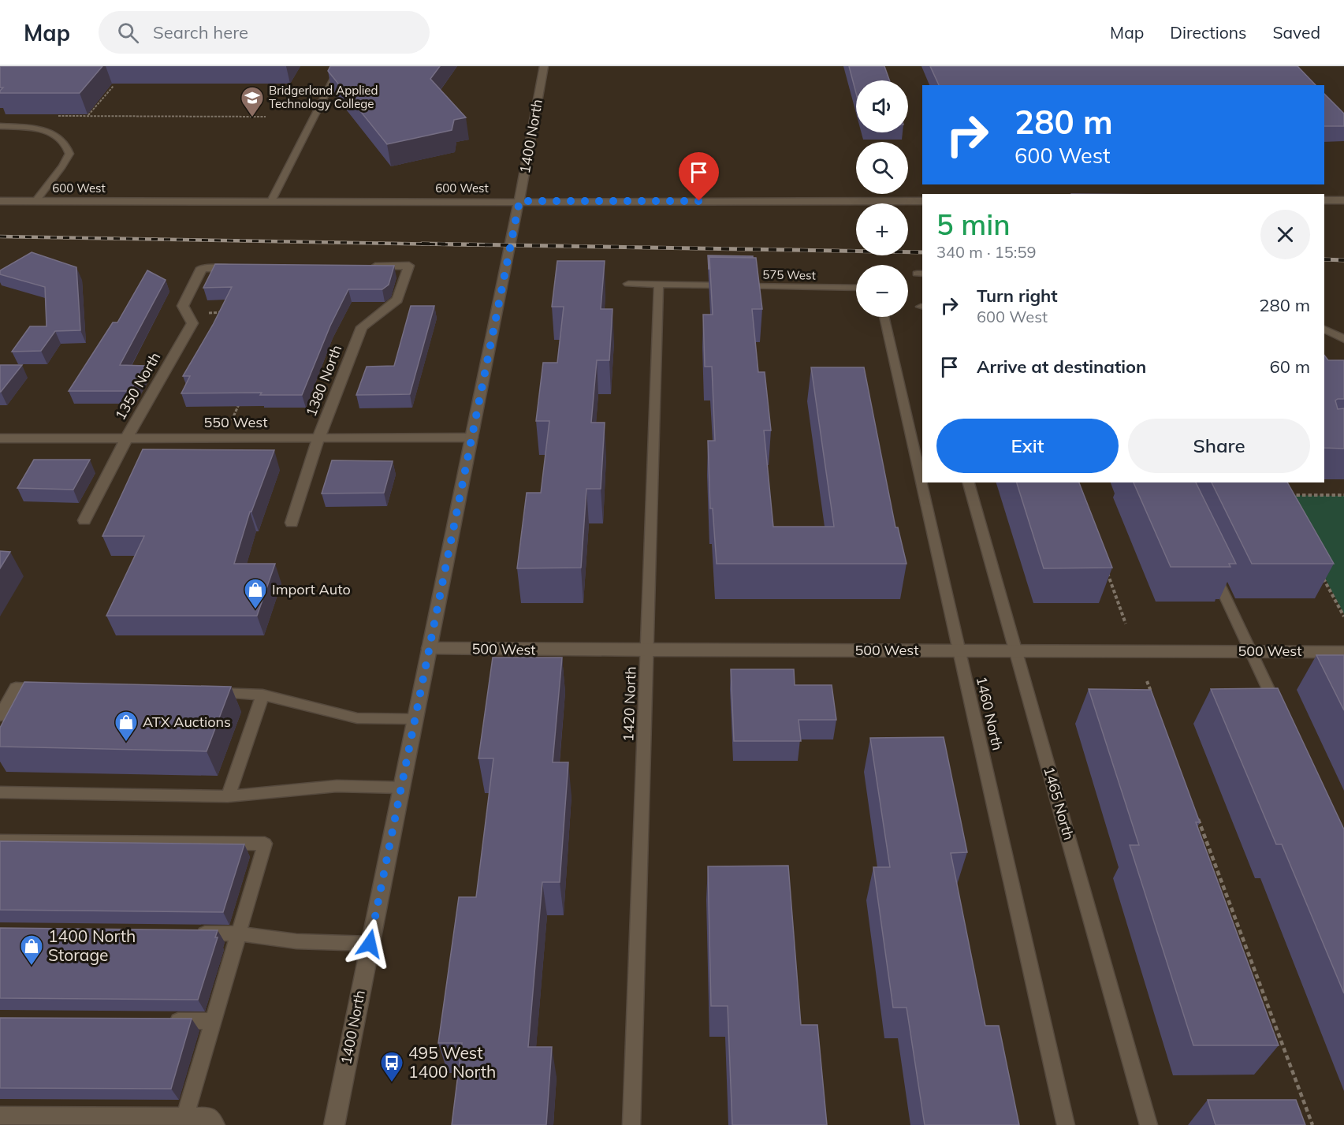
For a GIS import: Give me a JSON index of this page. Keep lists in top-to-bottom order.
{
  "streets": {
    "street": [
      "1400 North",
      "600 West",
      "1380 North",
      "1350 North",
      "550 West",
      "500 West"
    ],
    "lane": [
      "575 West",
      "1420 North",
      "1460 North",
      "1465 North"
    ]
  },
  "crossings": [
    ["1400 North", "600 West"],
    ["1400 North", "550 West"],
    ["1400 North", "500 West"],
    ["575 West", "1420 North"],
    ["1380 North", "550 West"],
    ["1350 North", "550 West"],
    ["500 West", "1420 North"],
    ["500 West", "1460 North"],
    ["500 West", "1465 North"]
  ],
  "places": {
    "school or university": ["Bridgerland Applied Technology College"],
    "shop": ["Import Auto", "ATX Auctions", "1400 North Storage"],
    "bus stop": ["495 West 1400 North"]
  },
  "page": {
    "header": "Map",
    "search": "Search here",
    "nav": ["Map", "Directions", "Saved"],
    "map_buttons": ["+", "−"],
    "turn": ["280 m", "600 West"],
    "heading": ["5 min", "340 m · 15:59"],
    "list": [
      {
        "name": "Turn right",
        "note": "600 West",
        "value": "280 m"
      },
      {
        "name": "Arrive at destination",
        "value": "60 m"
      }
    ],
    "buttons": ["Exit", "Share"]
  }
}
